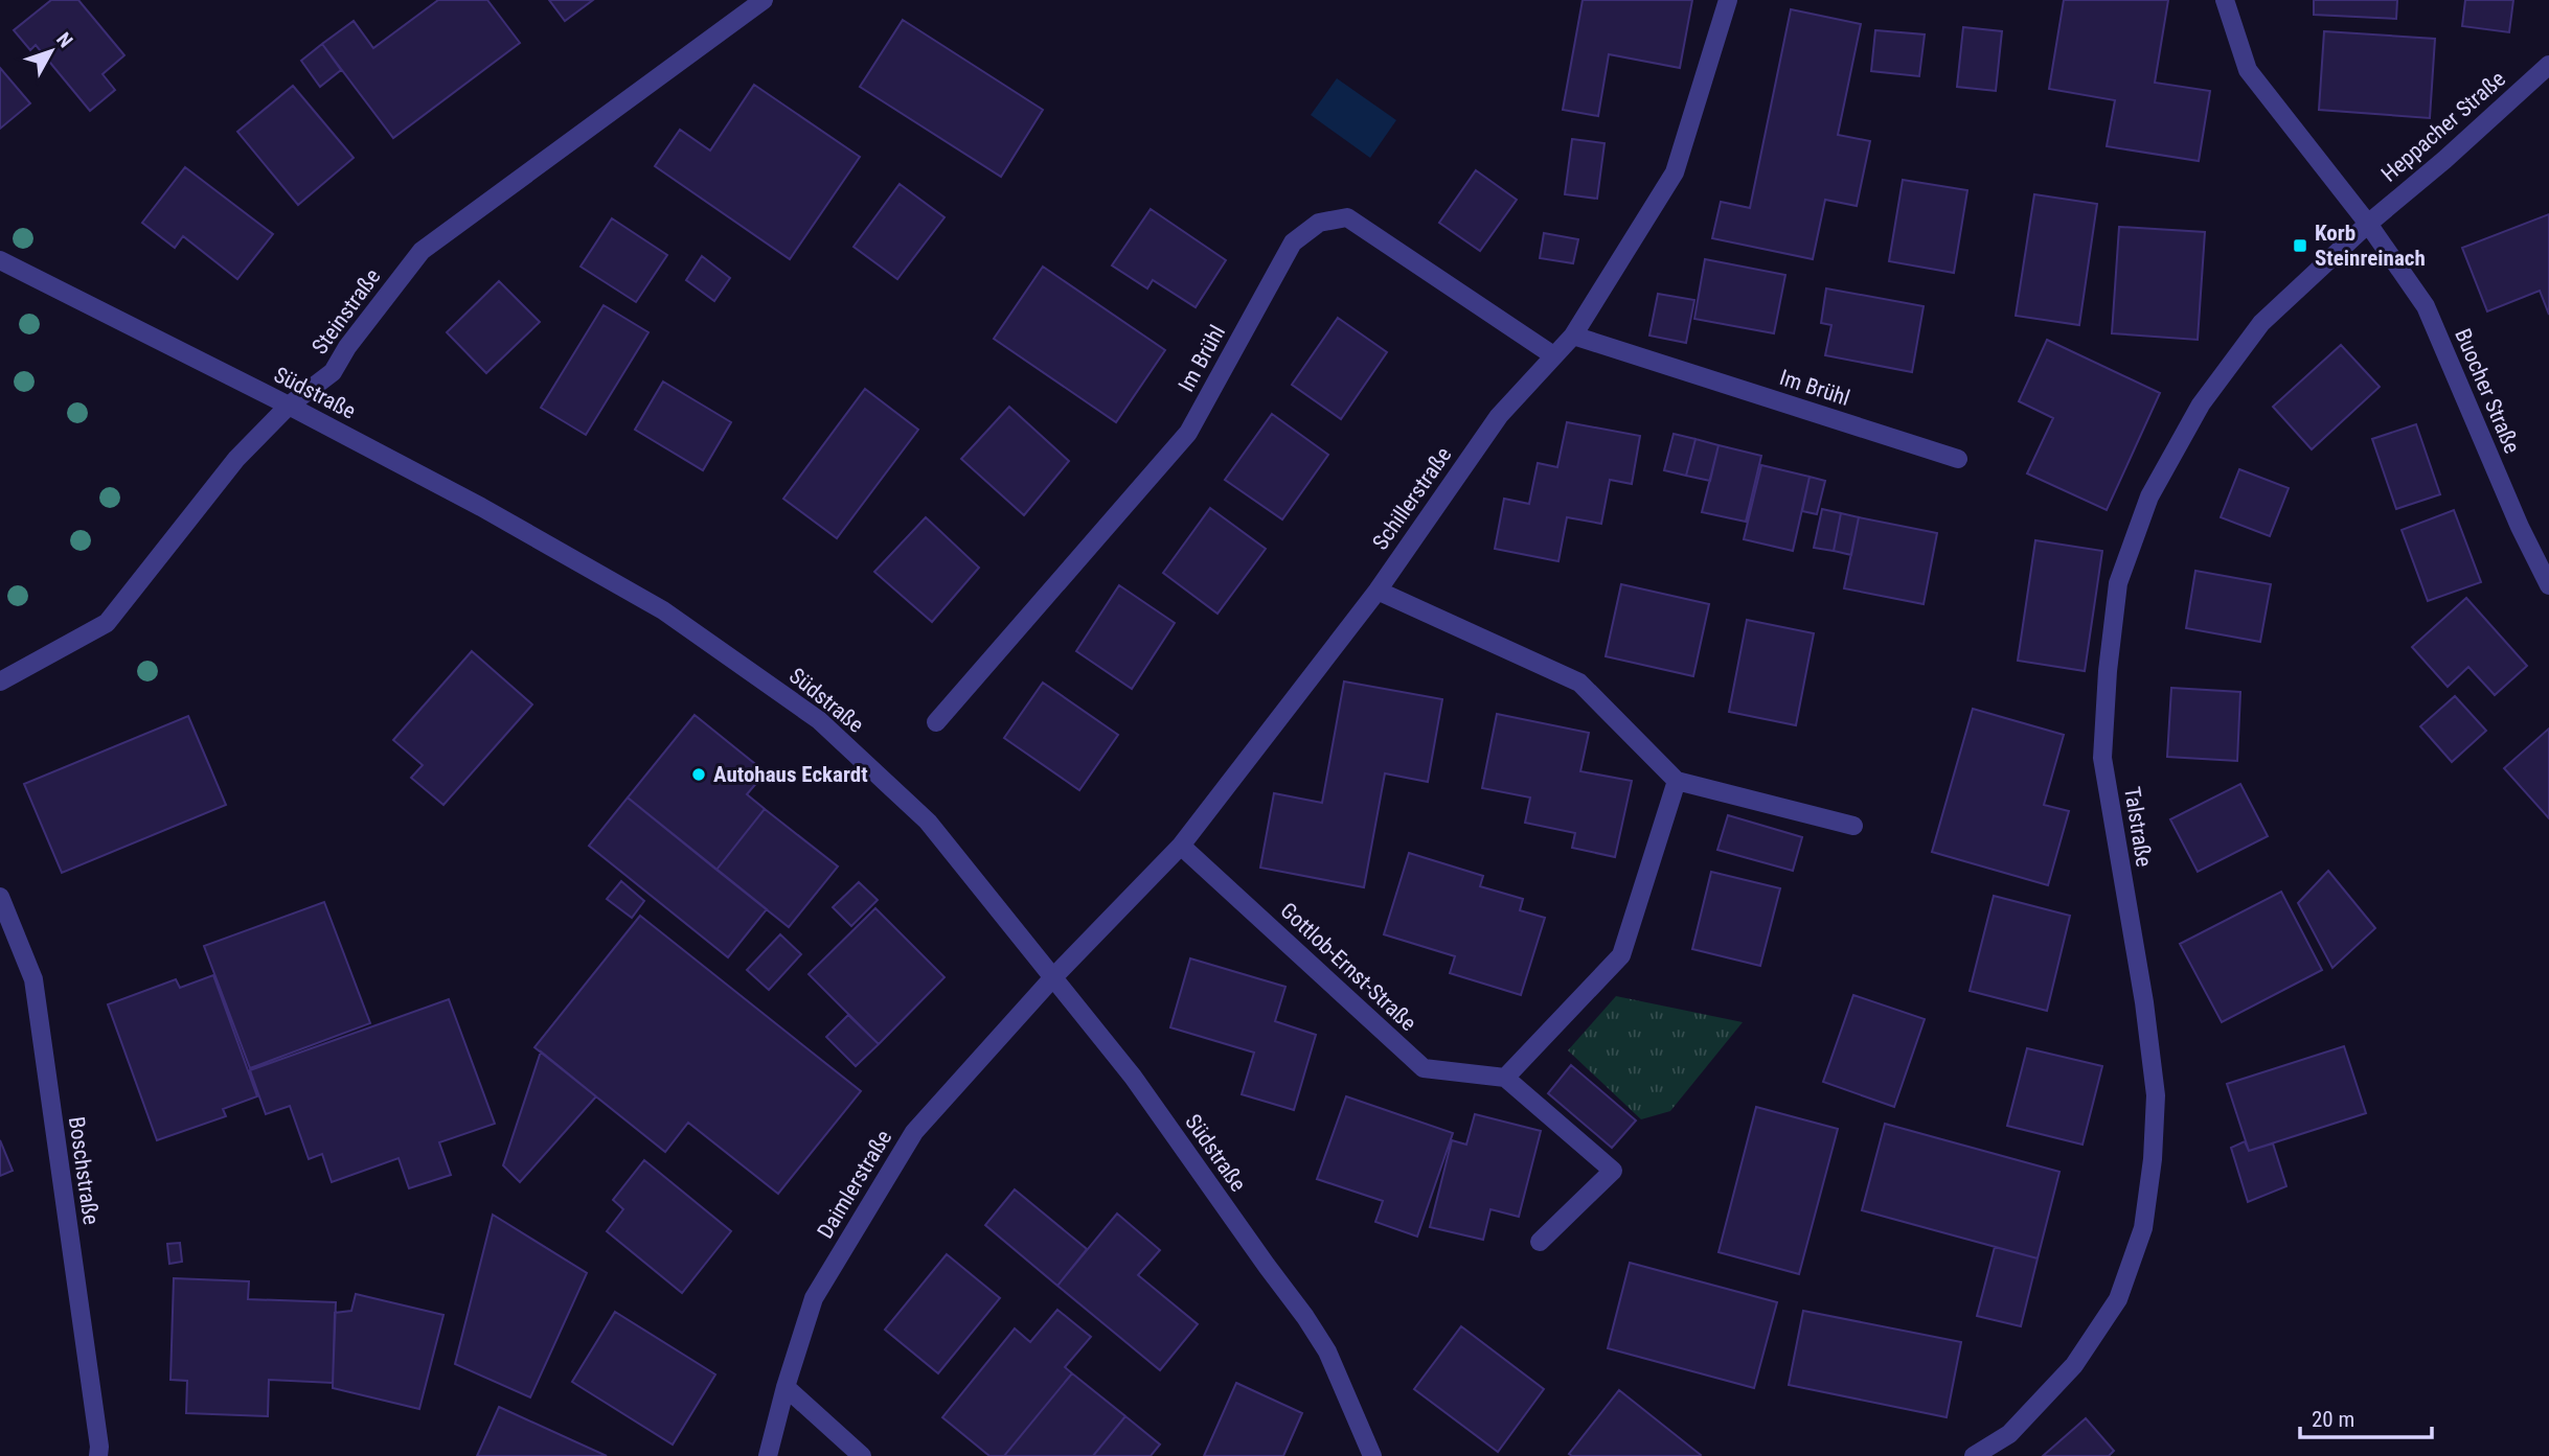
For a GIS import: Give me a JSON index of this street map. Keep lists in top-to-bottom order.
{
  "streets": {
    "street": [
      "Heppacher Straße",
      "Steinstraße",
      "Im Brühl",
      "Buocher Straße",
      "Südstraße",
      "Schillerstraße",
      "Talstraße",
      "Gottlob-Ernst-Straße",
      "Boschstraße",
      "Daimlerstraße"
    ]
  },
  "crossings": [
    ["Heppacher Straße", "Buocher Straße"],
    ["Heppacher Straße", "Talstraße"],
    ["Steinstraße", "Südstraße"],
    ["Im Brühl", "Schillerstraße"],
    ["Buocher Straße", "Talstraße"],
    ["Südstraße", "Schillerstraße"],
    ["Südstraße", "Daimlerstraße"],
    ["Schillerstraße", "Gottlob-Ernst-Straße"],
    ["Schillerstraße", "Daimlerstraße"]
  ],
  "places": {
    "transit": ["Korb Steinreinach"],
    "other": ["Autohaus Eckardt"]
  },
  "scale_bar": "20 m",
  "north": "top right"
}
